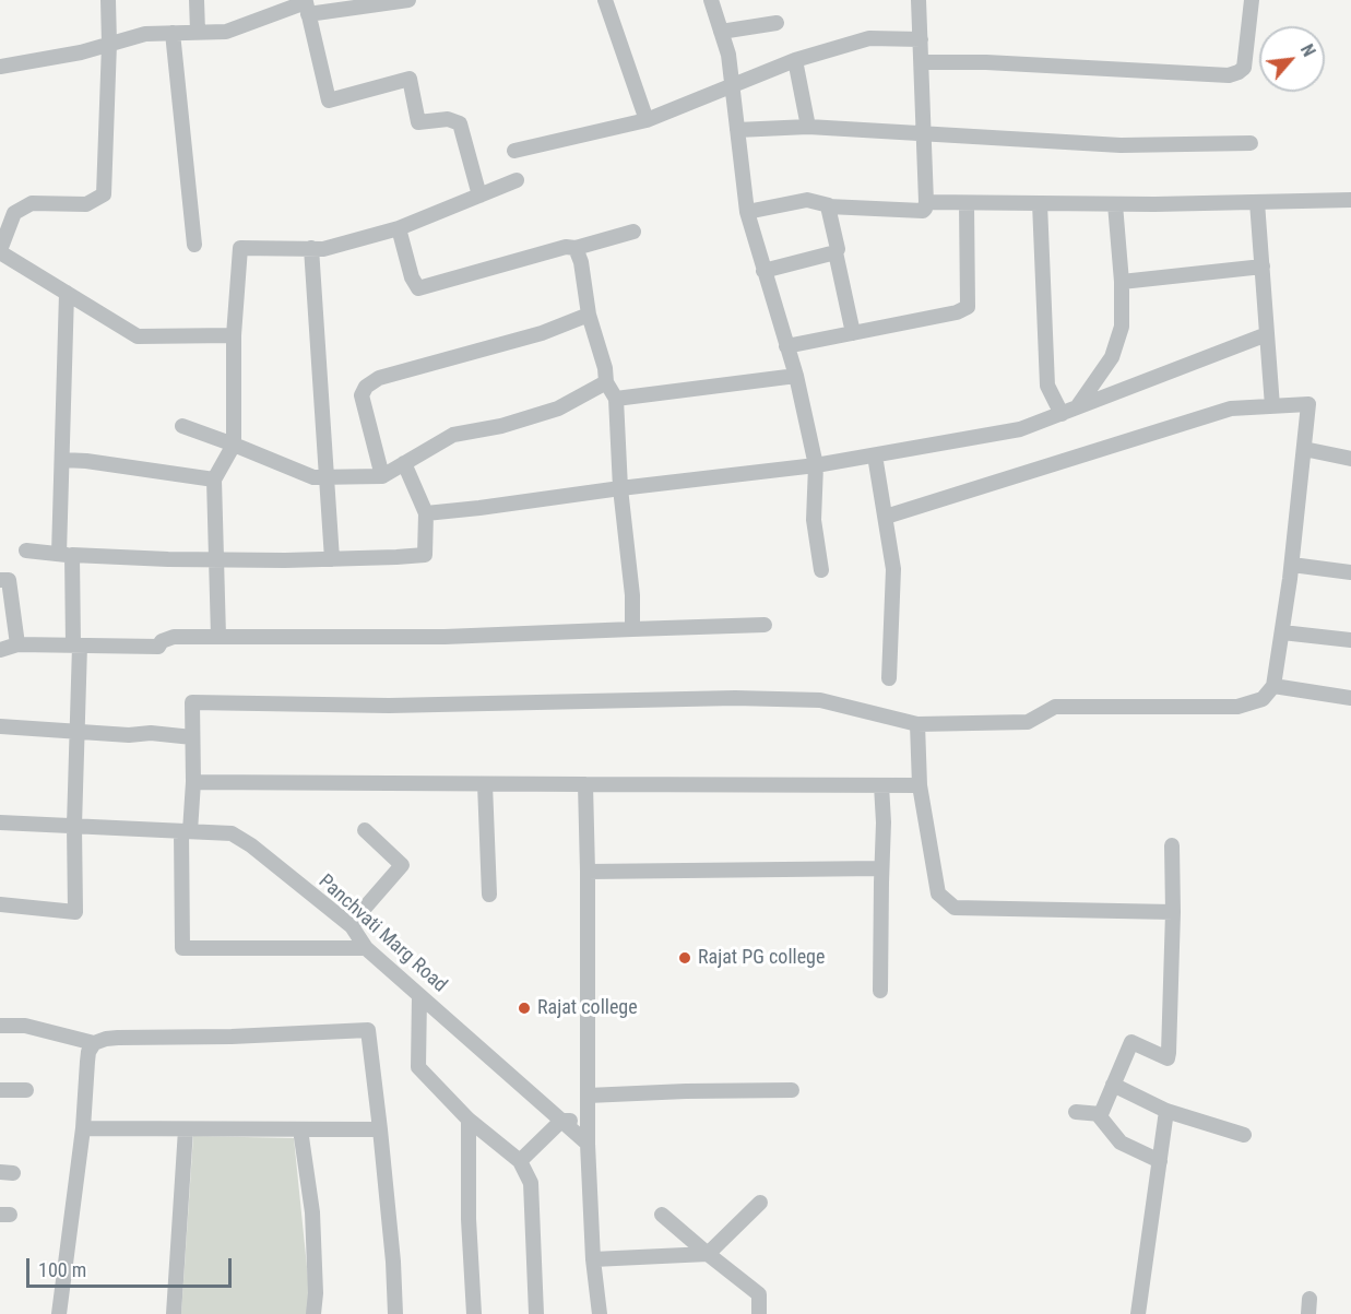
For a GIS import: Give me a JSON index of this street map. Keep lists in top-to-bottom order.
{
  "streets": {
    "street": ["Panchvati Marg Road"]
  },
  "places": ["Rajat PG college", "Rajat college"],
  "scale_bar": "100 m",
  "north": "top right"
}
